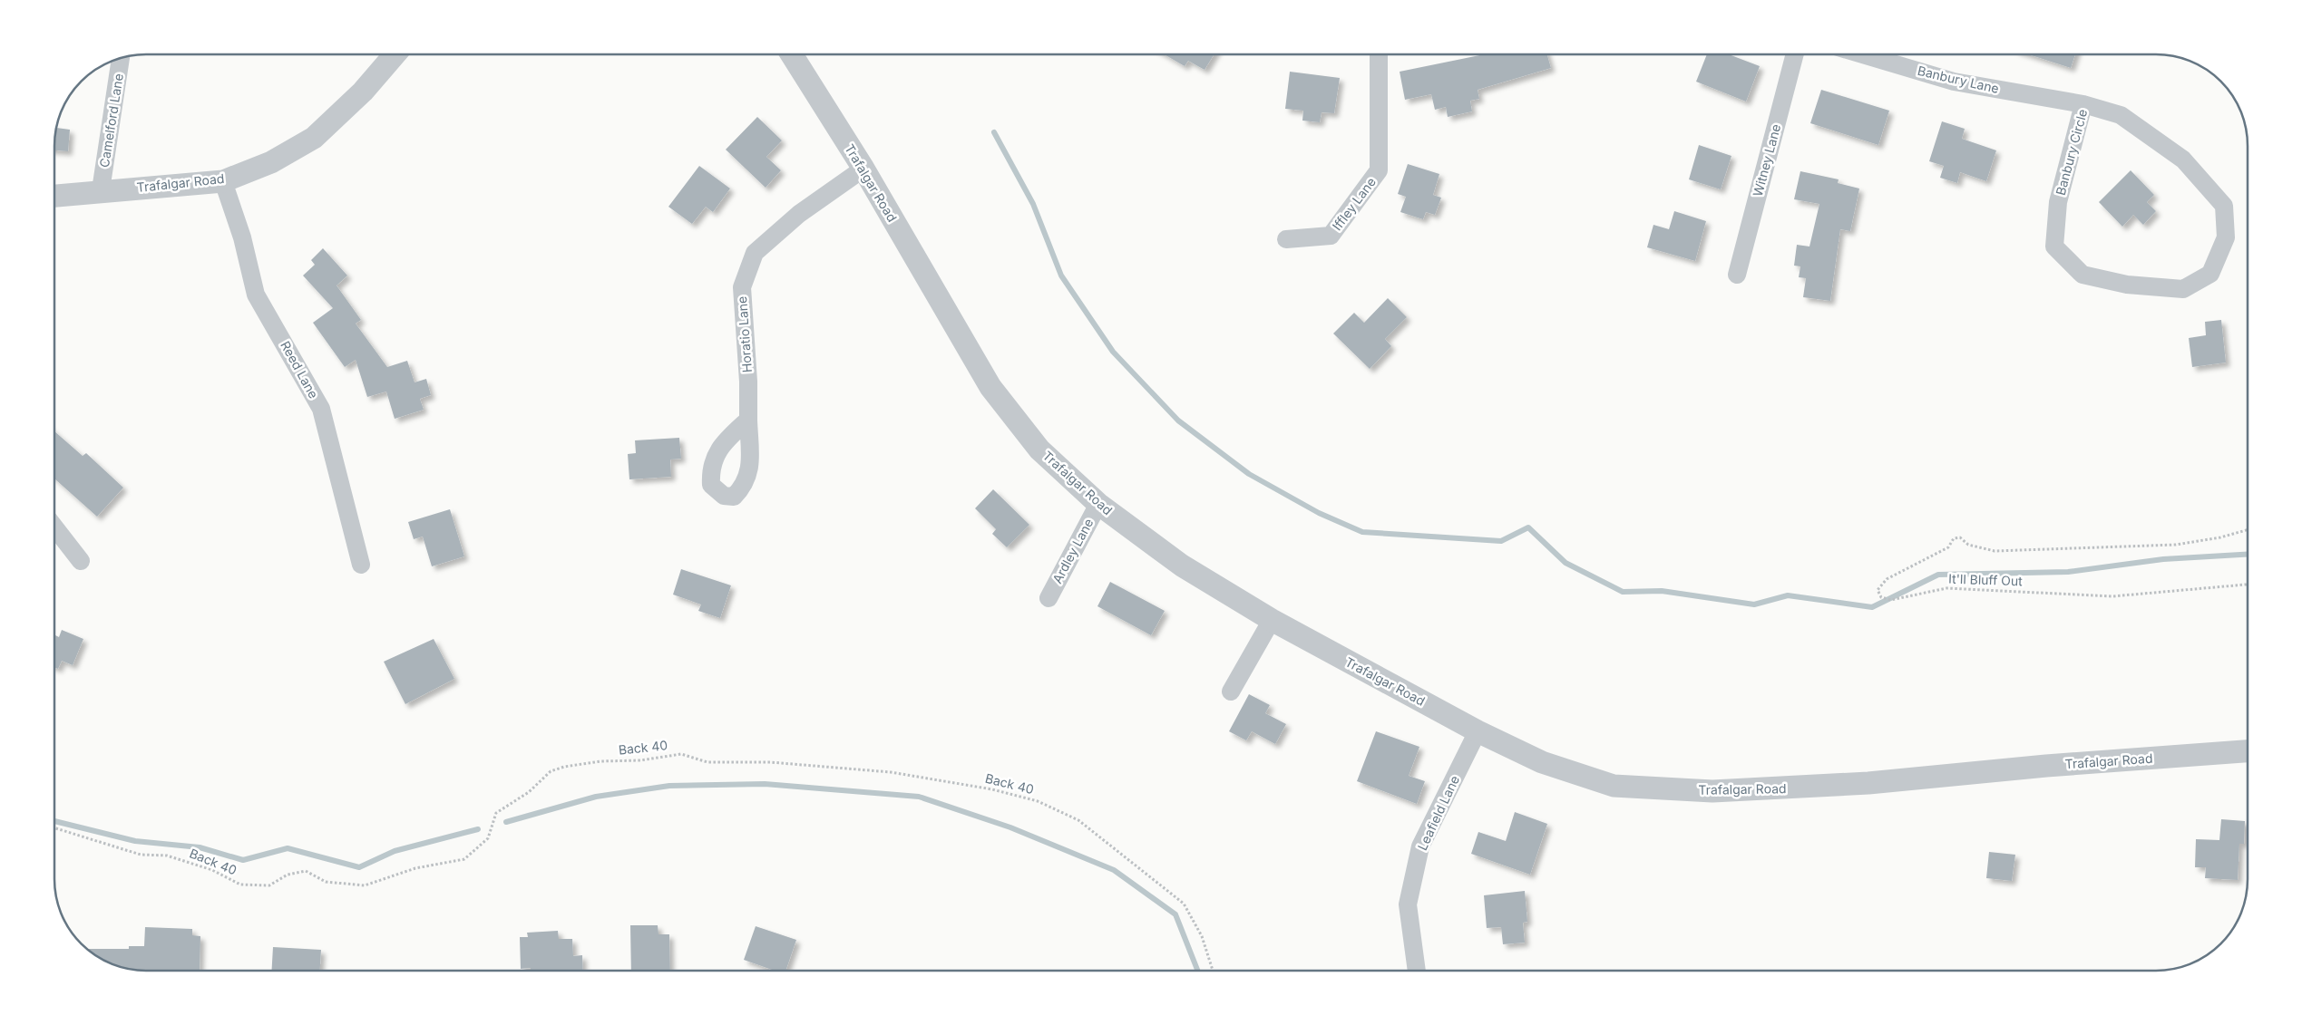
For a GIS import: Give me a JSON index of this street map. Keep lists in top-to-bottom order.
{
  "streets": {
    "street": [
      "Banbury Lane",
      "Camelford Lane",
      "Banbury Circle",
      "Witney Lane",
      "Trafalgar Road",
      "Iffley Lane",
      "Horatio Lane",
      "Reed Lane",
      "Ardley Lane",
      "Leafield Lane"
    ],
    "path": ["It'll Bluff Out", "Back 40"]
  },
  "crossings": [
    ["Banbury Lane", "Banbury Circle"],
    ["Camelford Lane", "Trafalgar Road"],
    ["Trafalgar Road", "Horatio Lane"],
    ["Trafalgar Road", "Reed Lane"],
    ["Trafalgar Road", "Ardley Lane"],
    ["Trafalgar Road", "Leafield Lane"]
  ]
}
